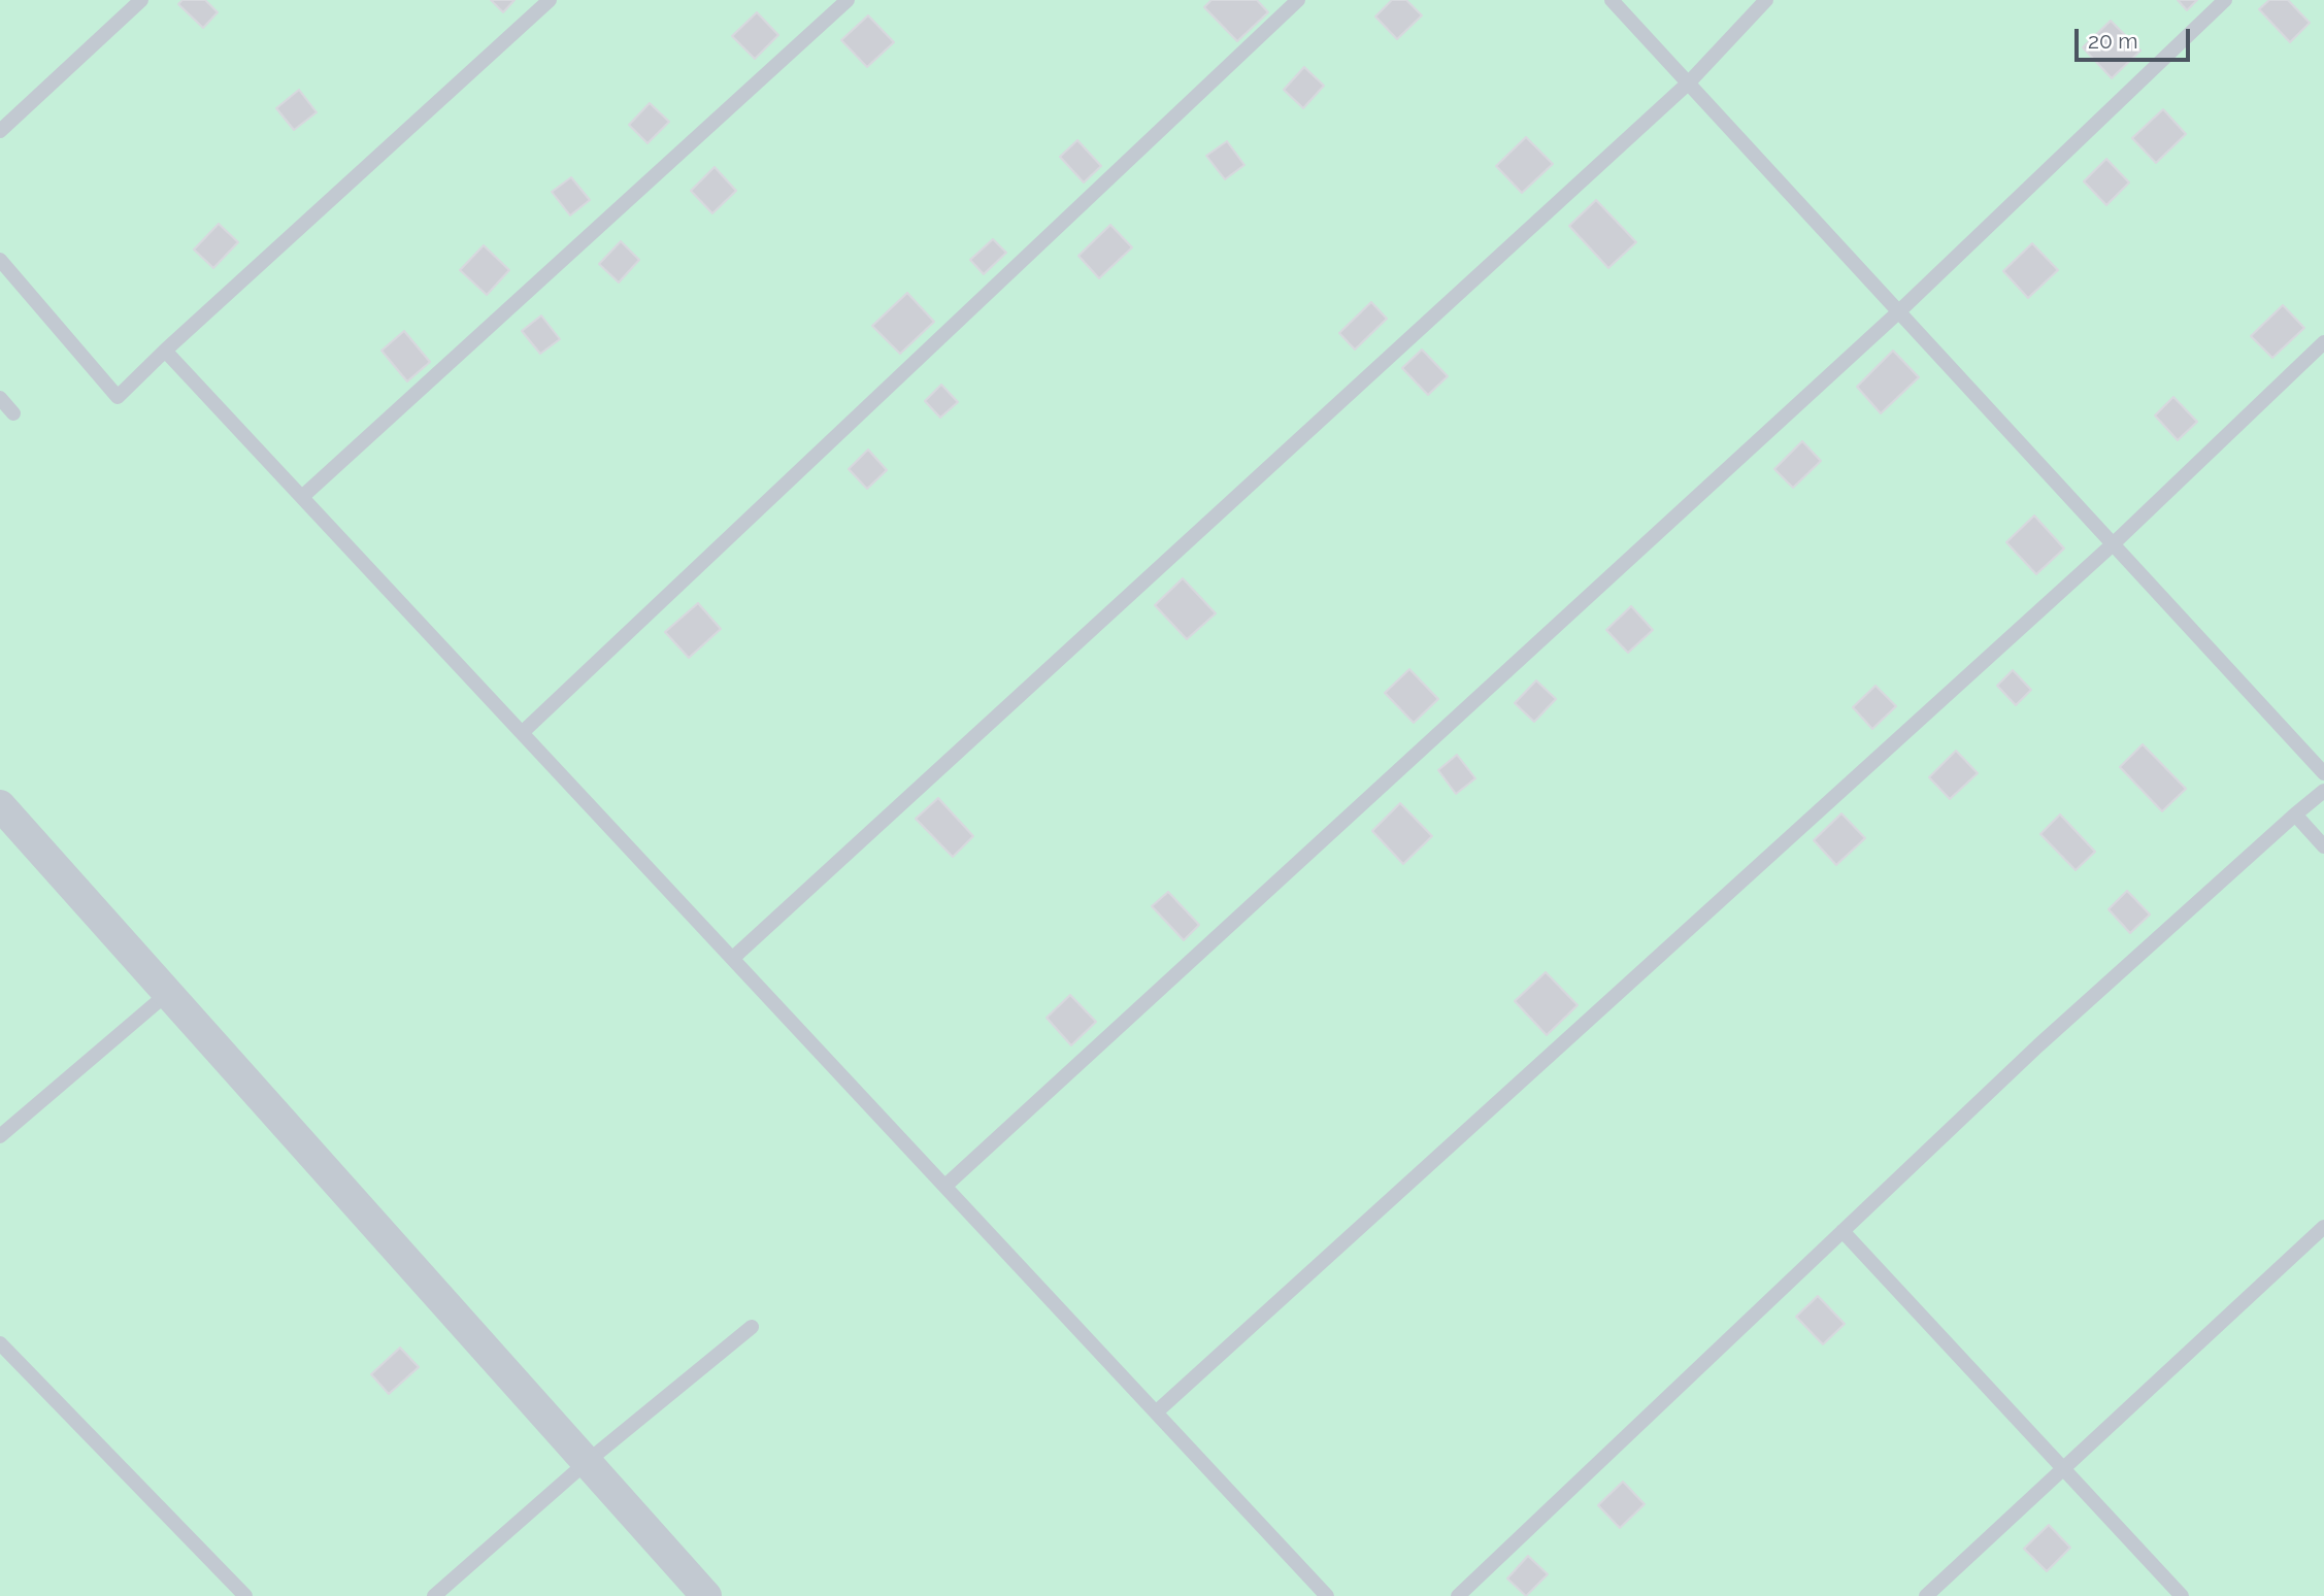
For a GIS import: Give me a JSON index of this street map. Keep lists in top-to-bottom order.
{
  "scale_bar": "20 m"
}
